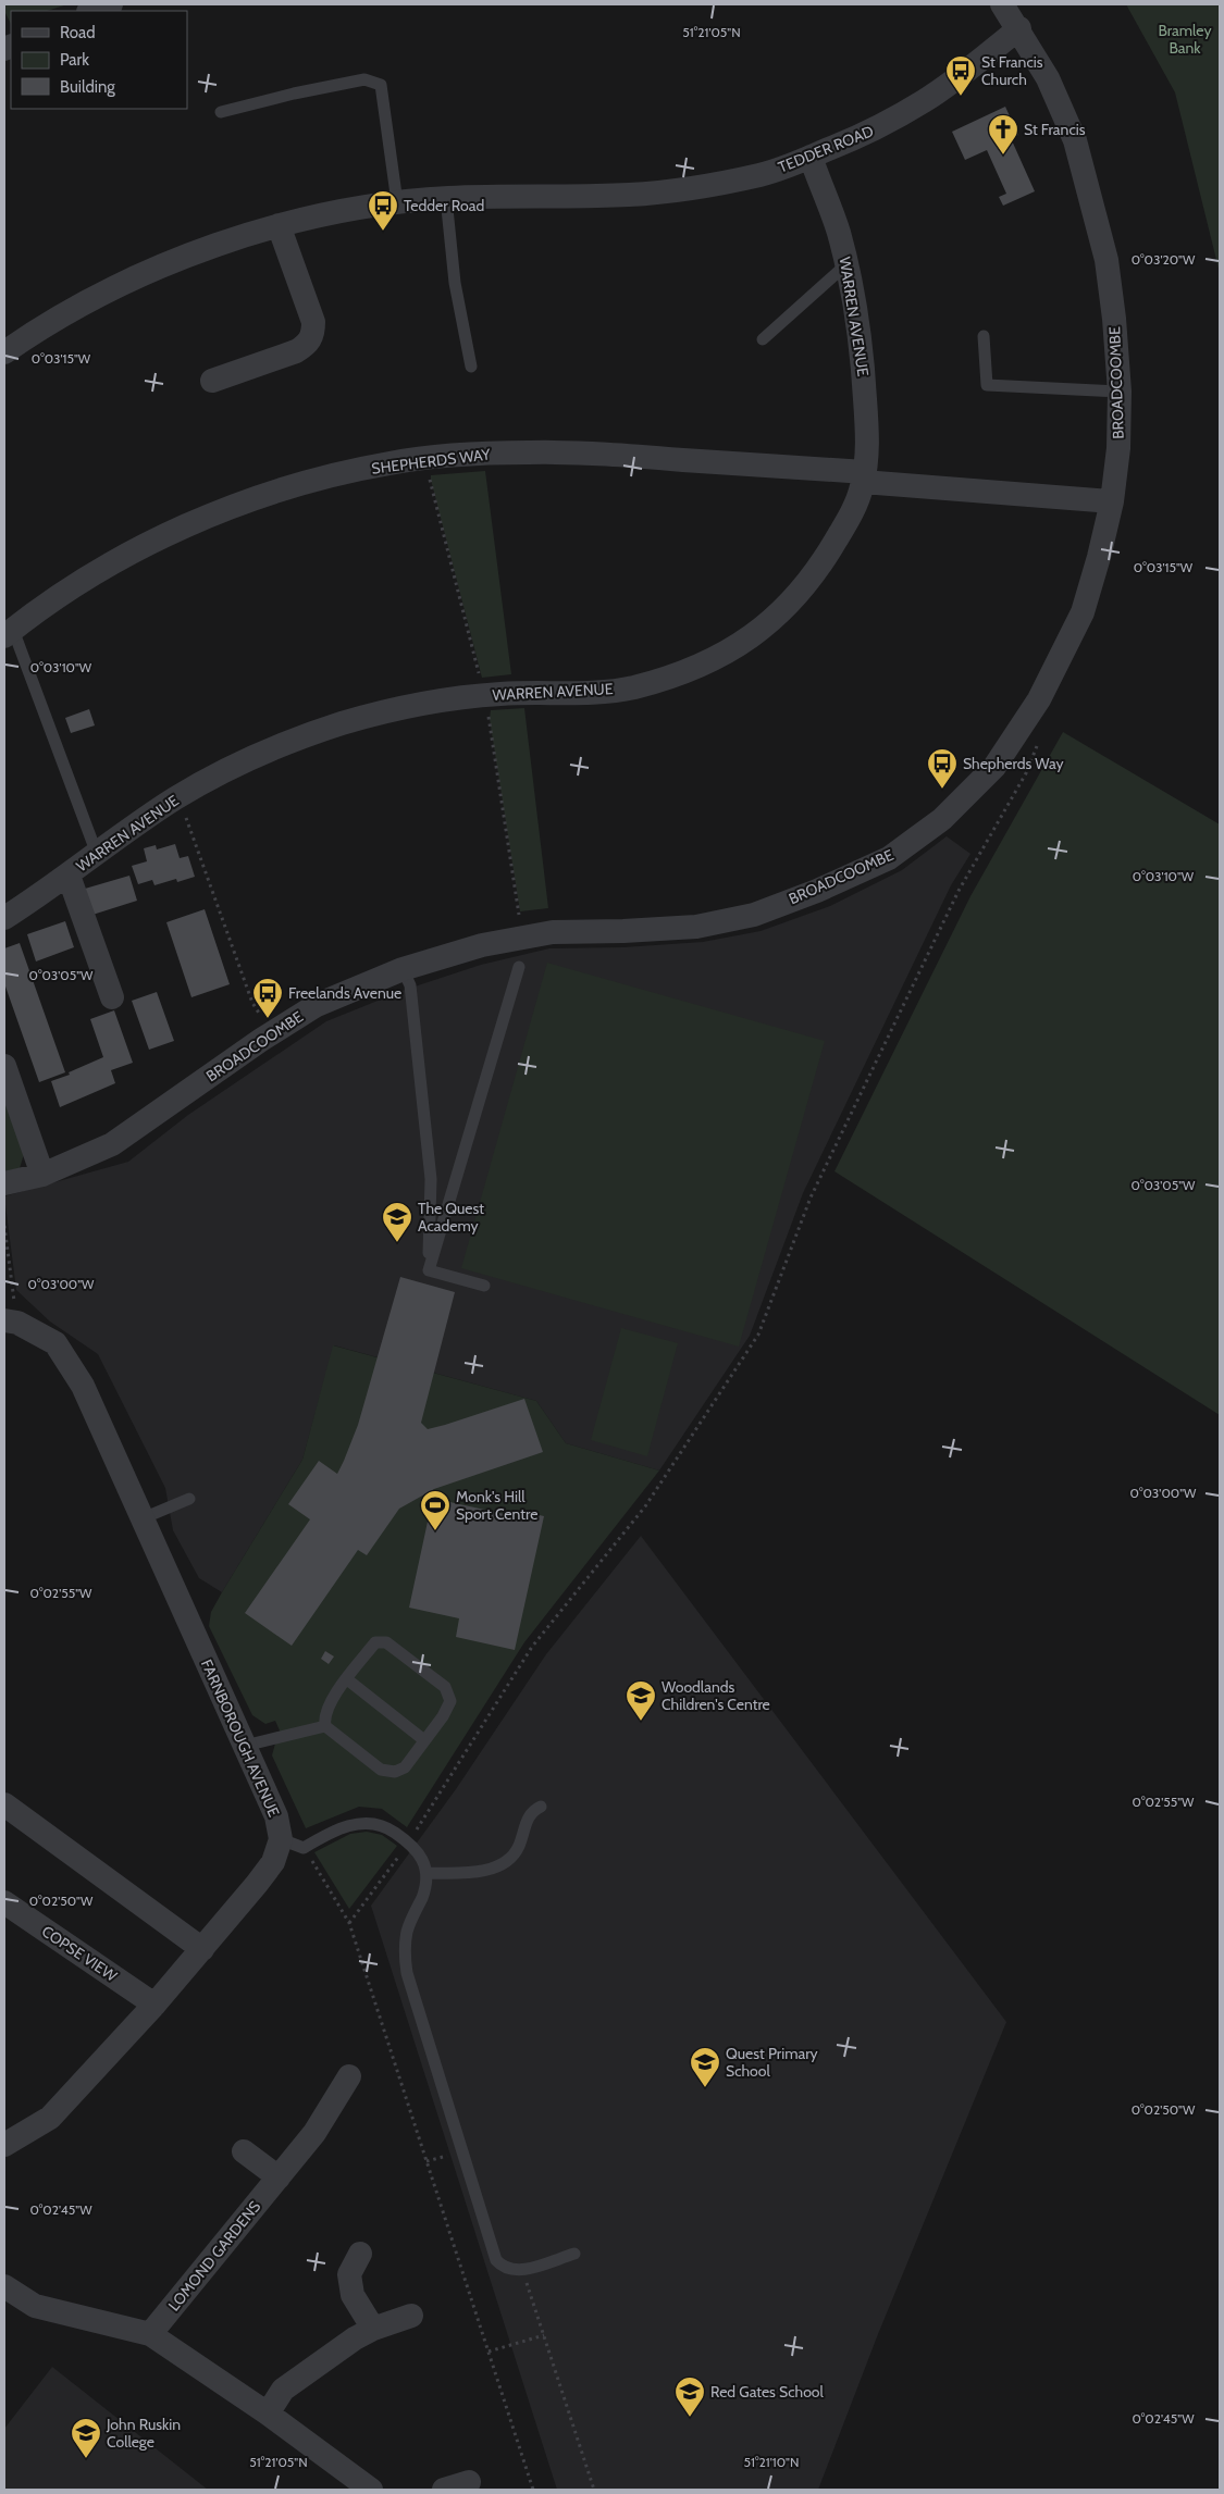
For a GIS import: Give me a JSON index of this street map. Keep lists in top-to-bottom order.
{
  "streets": {
    "street": [
      "TEDDER ROAD",
      "WARREN AVENUE",
      "BROADCOOMBE",
      "SHEPHERDS WAY",
      "FARNBOROUGH AVENUE",
      "COPSE VIEW",
      "LOMOND GARDENS"
    ]
  },
  "crossings": [
    ["TEDDER ROAD", "WARREN AVENUE"],
    ["TEDDER ROAD", "BROADCOOMBE"],
    ["WARREN AVENUE", "SHEPHERDS WAY"],
    ["BROADCOOMBE", "SHEPHERDS WAY"]
  ],
  "parks": ["Bramley Bank"],
  "places": {
    "bus stop": [
      "St Francis Church",
      "Tedder Road",
      "Shepherds Way",
      "Freelands Avenue"
    ],
    "church": ["St Francis"],
    "school or university": [
      "The Quest Academy",
      "Woodlands Children's Centre",
      "Quest Primary School",
      "Red Gates School",
      "John Ruskin College"
    ],
    "sports": ["Monk's Hill Sport Centre"]
  },
  "legend": ["Road", "Park", "Building"],
  "coordinates": [
    "51°21'05\"N",
    "0°03'20\"W",
    "0°03'15\"W",
    "0°03'10\"W",
    "0°03'05\"W",
    "0°03'00\"W",
    "0°02'55\"W",
    "0°02'50\"W",
    "0°02'45\"W",
    "51°21'10\"N"
  ]
}
